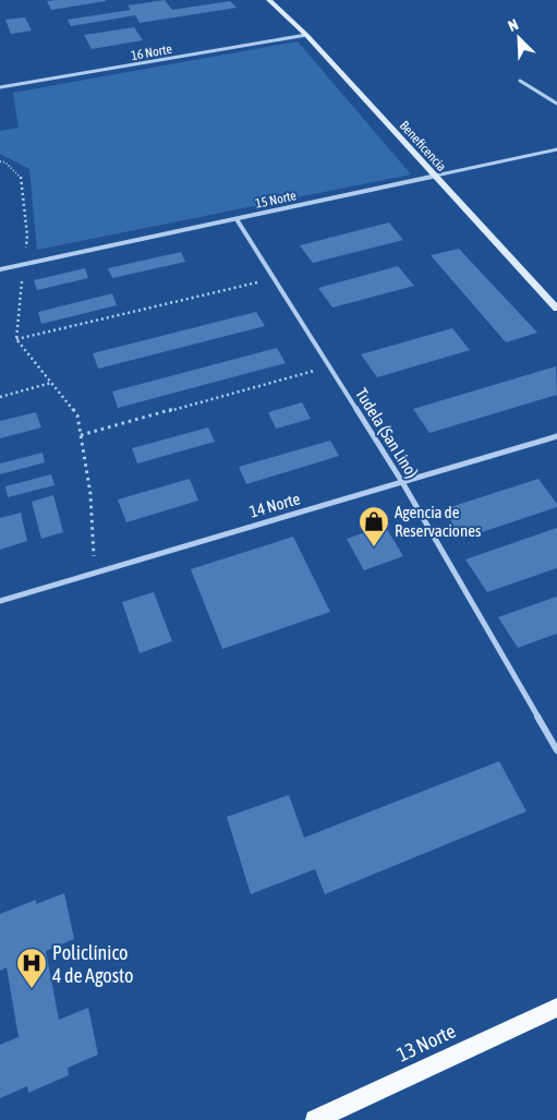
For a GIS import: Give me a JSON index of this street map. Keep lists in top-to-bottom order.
{
  "streets": {
    "main road": ["Beneficencia", "13 Norte"],
    "street": [
      "16 Norte",
      "15 Norte",
      "Tudela (San Lino)",
      "14 Norte"
    ]
  },
  "crossings": [
    ["16 Norte", "Beneficencia"],
    ["Beneficencia", "15 Norte"],
    ["15 Norte", "Tudela (San Lino)"],
    ["Tudela (San Lino)", "14 Norte"]
  ],
  "places": {
    "shop": ["Agencia de Reservaciones"],
    "hospital": ["Policlínico 4 de Agosto"]
  },
  "north": "top left"
}
